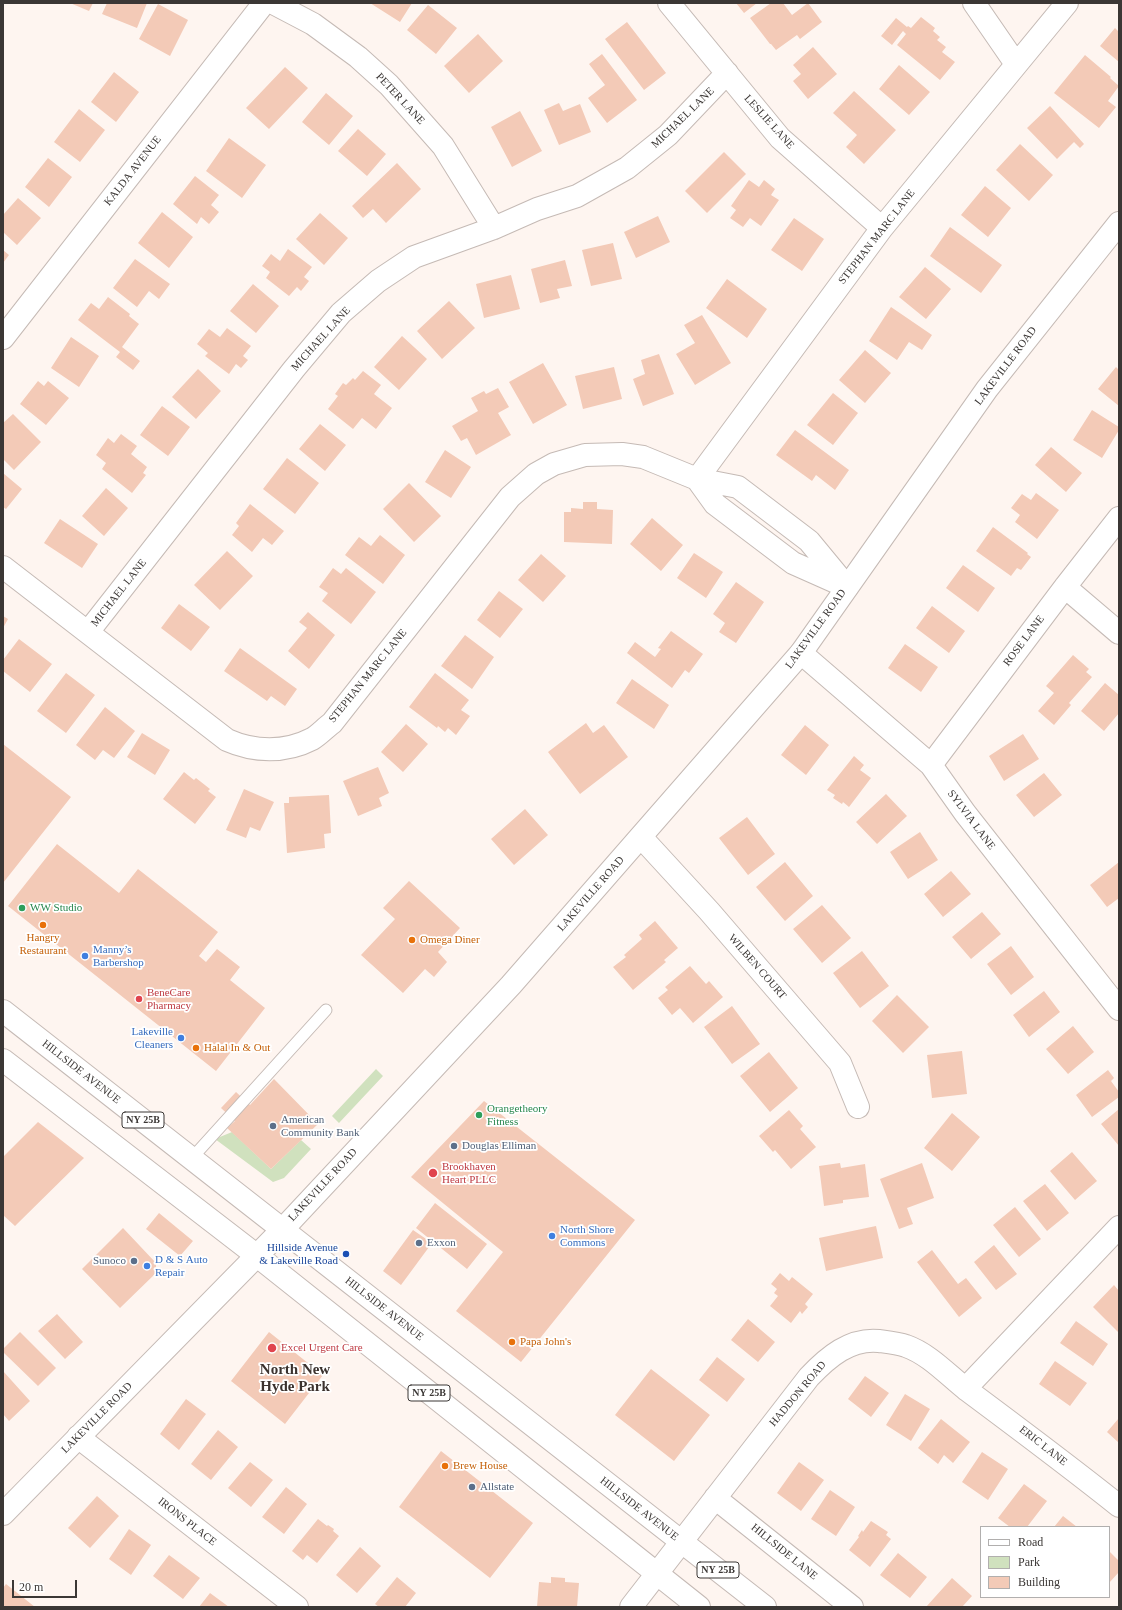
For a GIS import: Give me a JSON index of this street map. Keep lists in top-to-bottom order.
{
  "streets": {
    "street": [
      "PETER LANE",
      "MICHAEL LANE",
      "LESLIE LANE",
      "KALDA AVENUE",
      "STEPHAN MARC LANE",
      "LAKEVILLE ROAD",
      "ROSE LANE",
      "SYLVIA LANE",
      "WILBEN COURT",
      "HILLSIDE AVENUE",
      "NY 25B",
      "HADDON ROAD",
      "ERIC LANE",
      "IRONS PLACE",
      "HILLSIDE LANE"
    ]
  },
  "crossings": [
    ["PETER LANE", "MICHAEL LANE"],
    ["MICHAEL LANE", "LESLIE LANE"],
    ["MICHAEL LANE", "STEPHAN MARC LANE"],
    ["LESLIE LANE", "STEPHAN MARC LANE"],
    ["LAKEVILLE ROAD", "SYLVIA LANE"],
    ["LAKEVILLE ROAD", "WILBEN COURT"],
    ["LAKEVILLE ROAD", "HILLSIDE AVENUE"],
    ["LAKEVILLE ROAD", "IRONS PLACE"],
    ["ROSE LANE", "SYLVIA LANE"],
    ["HILLSIDE AVENUE", "HADDON ROAD"],
    ["HADDON ROAD", "ERIC LANE"],
    ["HADDON ROAD", "HILLSIDE LANE"]
  ],
  "districts": ["North New Hyde Park"],
  "places": [
    "WW Studio",
    "Hangry Restaurant",
    "Omega Diner",
    "Manny’s Barbershop",
    "BeneCare Pharmacy",
    "Lakeville Cleaners",
    "Halal In & Out",
    "Orangetheory Fitness",
    "American Community Bank",
    "Douglas Elliman",
    "Brookhaven Heart PLLC",
    "North Shore Commons",
    "Exxon",
    "Hillside Avenue & Lakeville Road",
    "Sunoco",
    "D & S Auto Repair",
    "Papa John's",
    "Excel Urgent Care",
    "Brew House",
    "Allstate"
  ],
  "legend": ["Road", "Park", "Building"],
  "scale_bar": "20 m"
}
